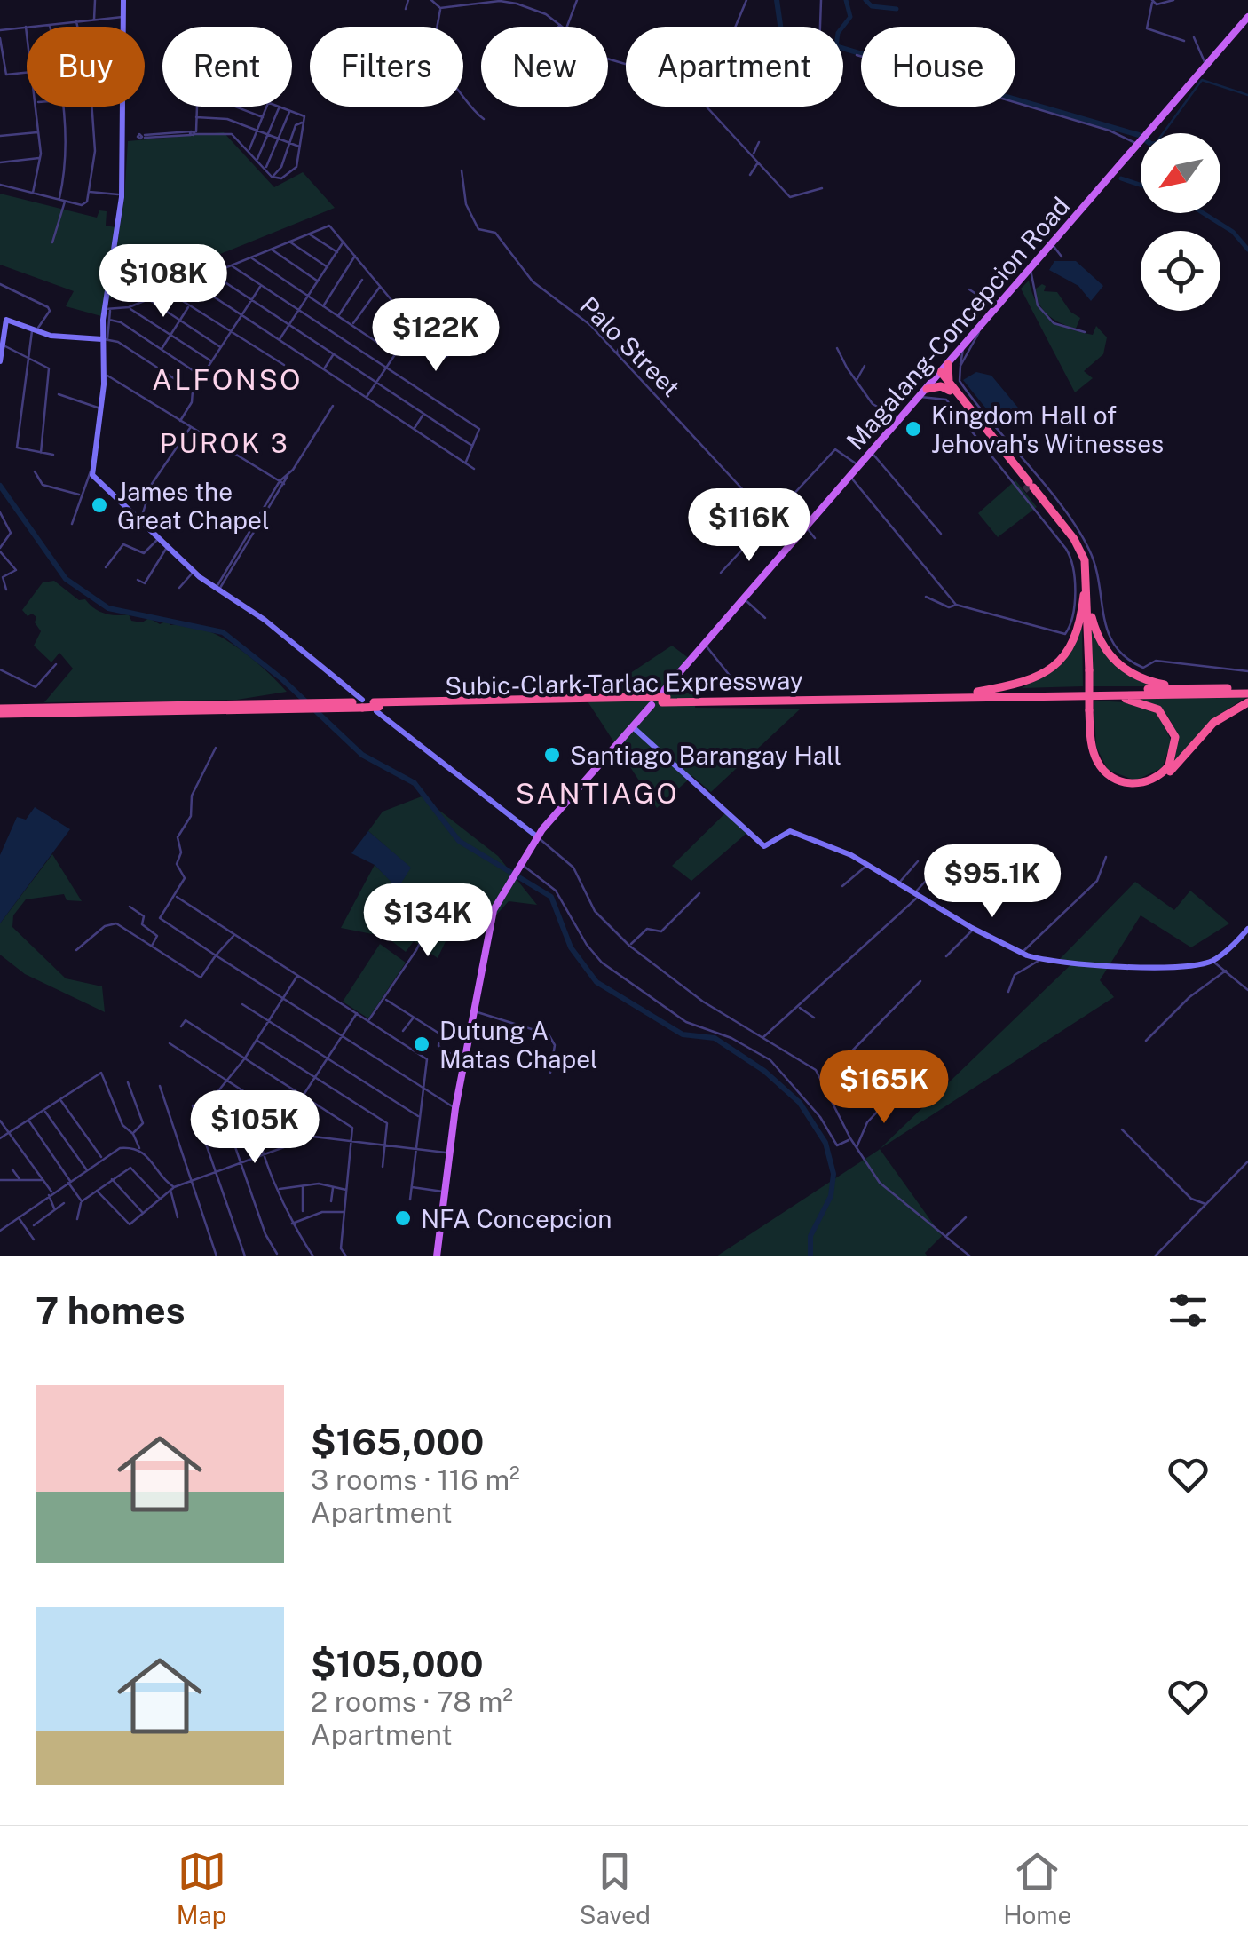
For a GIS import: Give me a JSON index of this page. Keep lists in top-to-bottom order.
{
  "streets": {
    "highway": ["Subic-Clark-Tarlac Expressway"],
    "main road": ["Magalang-Concepcion Road"],
    "street": ["Palo Street"]
  },
  "crossings": [
    ["Magalang-Concepcion Road", "Palo Street"],
    ["Magalang-Concepcion Road", "Subic-Clark-Tarlac Expressway"]
  ],
  "districts": ["ALFONSO", "PUROK 3", "SANTIAGO"],
  "places": [
    "Kingdom Hall of Jehovah's Witnesses",
    "James the Great Chapel",
    "Santiago Barangay Hall",
    "Dutung A Matas Chapel",
    "NFA Concepcion"
  ],
  "north": "bottom left",
  "page": {
    "chip": [
      "Buy",
      "Rent",
      "Filters",
      "New",
      "Apartment",
      "House"
    ],
    "price": [
      "$108K",
      "$122K",
      "$116K",
      "$95.1K",
      "$134K",
      "$165K",
      "$105K"
    ],
    "heading": "7 homes",
    "list": [
      {
        "name": "$165,000",
        "note": "3 rooms · 116 m² · Apartment"
      },
      {
        "name": "$105,000",
        "note": "2 rooms · 78 m² · Apartment"
      }
    ],
    "tabs": ["Map", "Saved", "Home"]
  }
}
